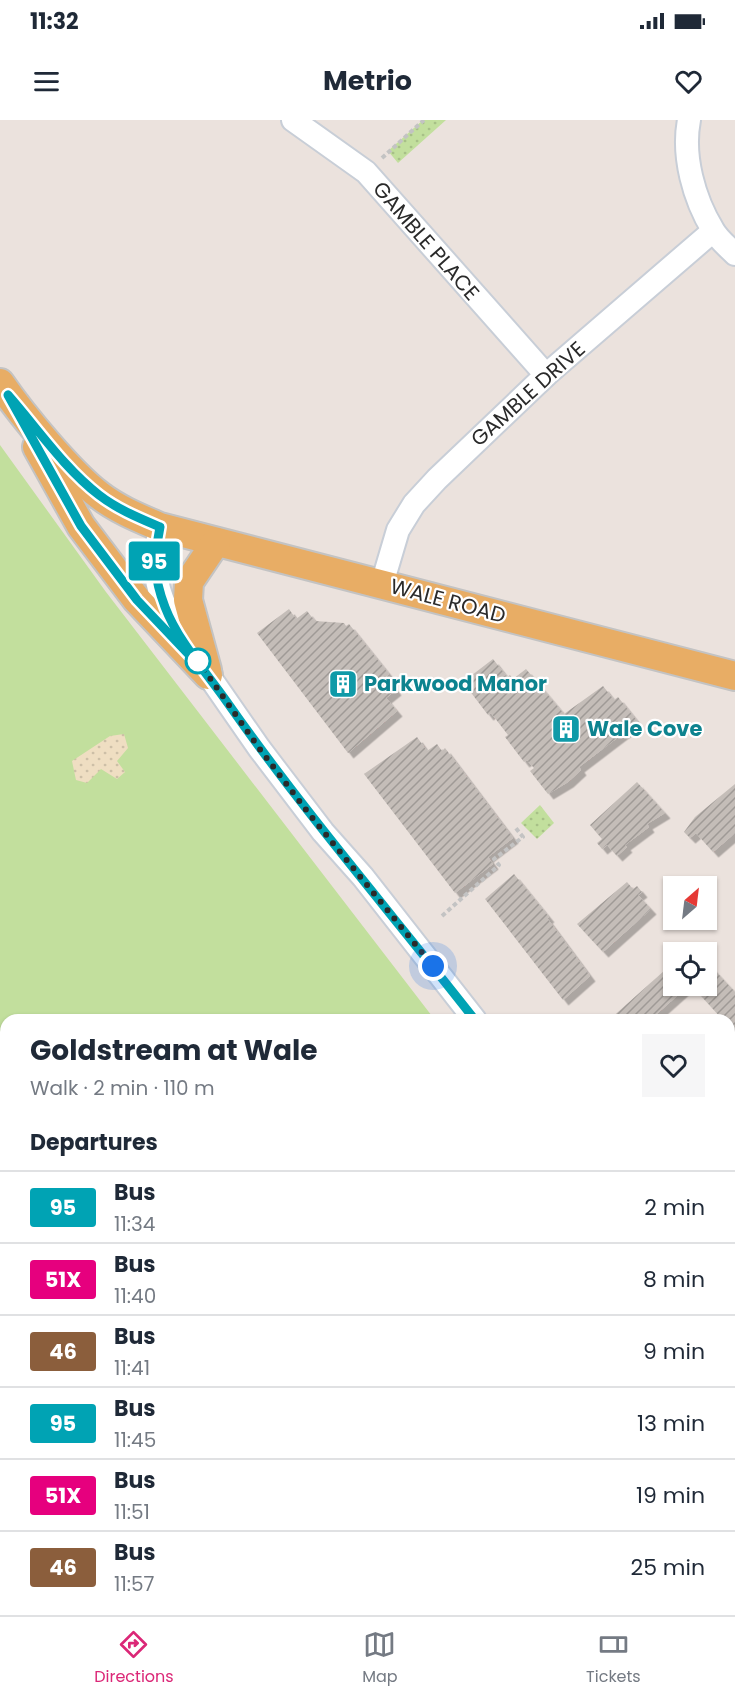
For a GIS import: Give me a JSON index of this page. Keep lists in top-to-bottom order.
{
  "streets": {
    "main road": ["WALE ROAD"],
    "street": ["GAMBLE PLACE", "GAMBLE DRIVE"]
  },
  "crossings": [
    ["GAMBLE PLACE", "GAMBLE DRIVE"],
    ["GAMBLE DRIVE", "WALE ROAD"]
  ],
  "places": {
    "building": ["Parkwood Manor", "Wale Cove"]
  },
  "lines": ["bus line 95"],
  "north": "top right",
  "page": {
    "status": "11:32",
    "header": "Metrio",
    "on_map": "95",
    "heading": [
      ["Goldstream at Wale", "Walk · 2 min · 110 m"],
      "Departures"
    ],
    "list": [
      {
        "mark": "95",
        "name": "Bus",
        "note": "11:34",
        "value": "2 min"
      },
      {
        "mark": "51X",
        "name": "Bus",
        "note": "11:40",
        "value": "8 min"
      },
      {
        "mark": "46",
        "name": "Bus",
        "note": "11:41",
        "value": "9 min"
      },
      {
        "mark": "95",
        "name": "Bus",
        "note": "11:45",
        "value": "13 min"
      },
      {
        "mark": "51X",
        "name": "Bus",
        "note": "11:51",
        "value": "19 min"
      },
      {
        "mark": "46",
        "name": "Bus",
        "note": "11:57",
        "value": "25 min"
      }
    ],
    "tabs": ["Directions", "Map", "Tickets"]
  }
}
